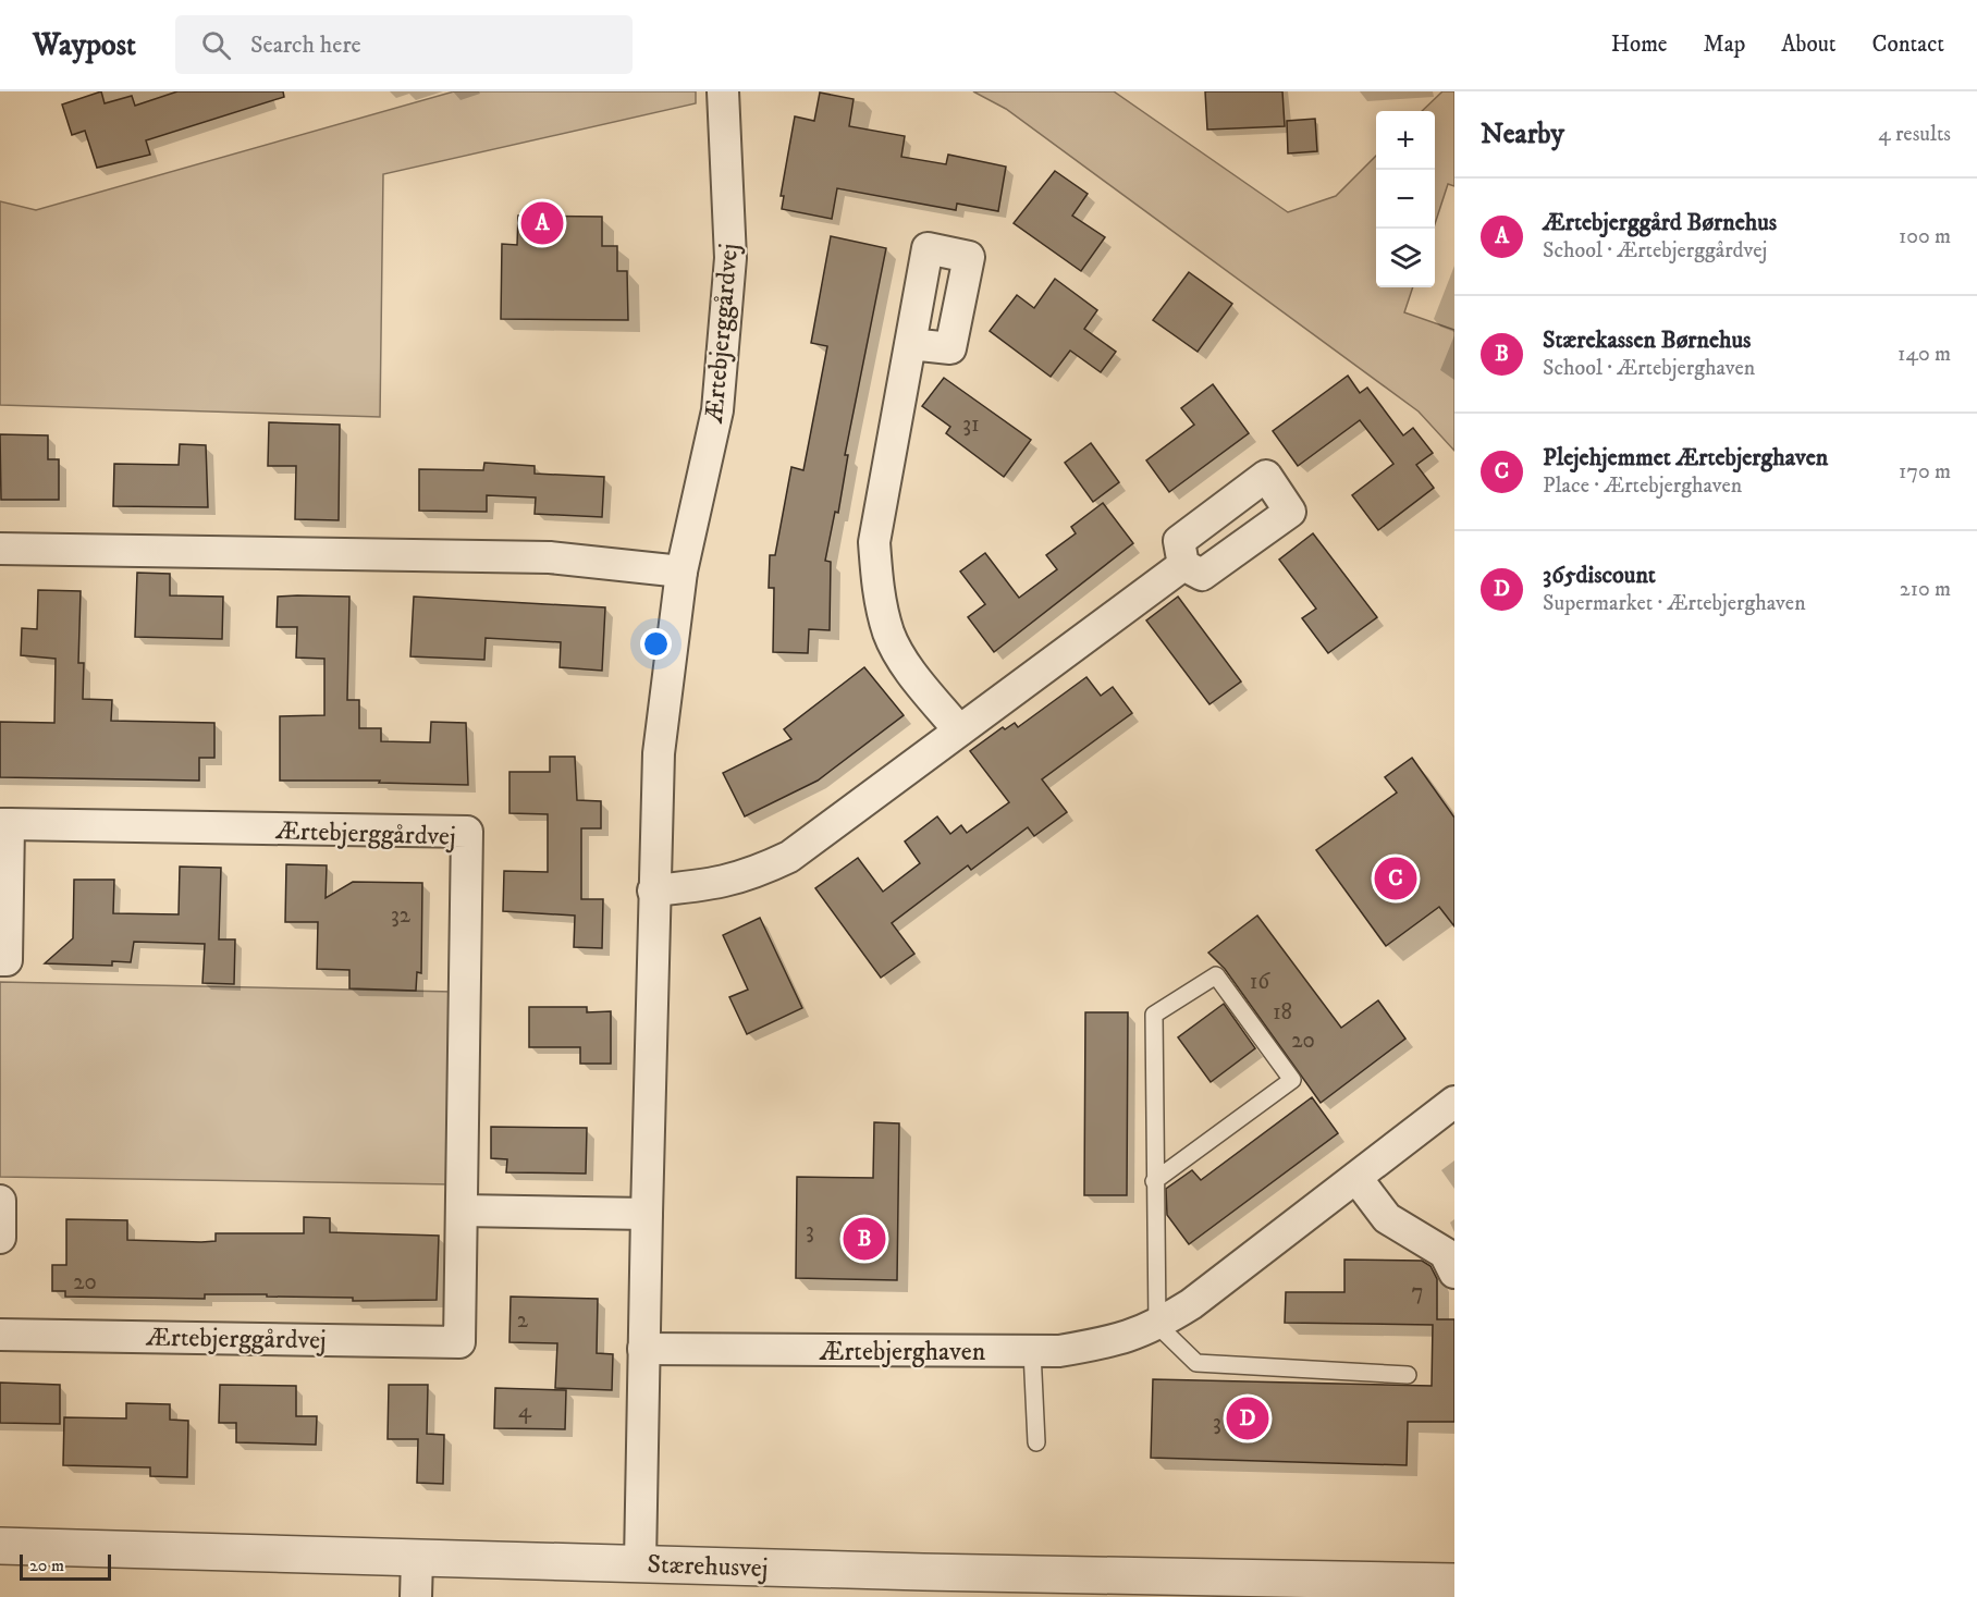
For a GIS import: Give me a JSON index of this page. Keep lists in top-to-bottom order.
{
  "streets": {
    "street": ["Ærtebjerggårdvej", "Ærtebjerghaven", "Stærehusvej"]
  },
  "crossings": [
    ["Ærtebjerggårdvej", "Ærtebjerghaven"],
    ["Ærtebjerggårdvej", "Stærehusvej"]
  ],
  "house_numbers": [
    "31",
    "32",
    "16",
    "18",
    "20",
    "3",
    "20",
    "7",
    "2",
    "4",
    "3"
  ],
  "scale_bar": "20 m",
  "page": {
    "header": "Waypost",
    "search": "Search here",
    "nav": [
      "Home",
      "Map",
      "About",
      "Contact"
    ],
    "heading": ["Nearby", "4 results"],
    "map_buttons": ["+", "−"],
    "list": [
      {
        "mark": "A",
        "name": "Ærtebjerggård Børnehus",
        "note": "School · Ærtebjerggårdvej",
        "value": "100 m"
      },
      {
        "mark": "B",
        "name": "Stærekassen Børnehus",
        "note": "School · Ærtebjerghaven",
        "value": "140 m"
      },
      {
        "mark": "C",
        "name": "Plejehjemmet Ærtebjerghaven",
        "note": "Place · Ærtebjerghaven",
        "value": "170 m"
      },
      {
        "mark": "D",
        "name": "365discount",
        "note": "Supermarket · Ærtebjerghaven",
        "value": "210 m"
      }
    ],
    "pins": [
      "A",
      "C",
      "B",
      "D"
    ],
    "scale": "20 m"
  }
}
